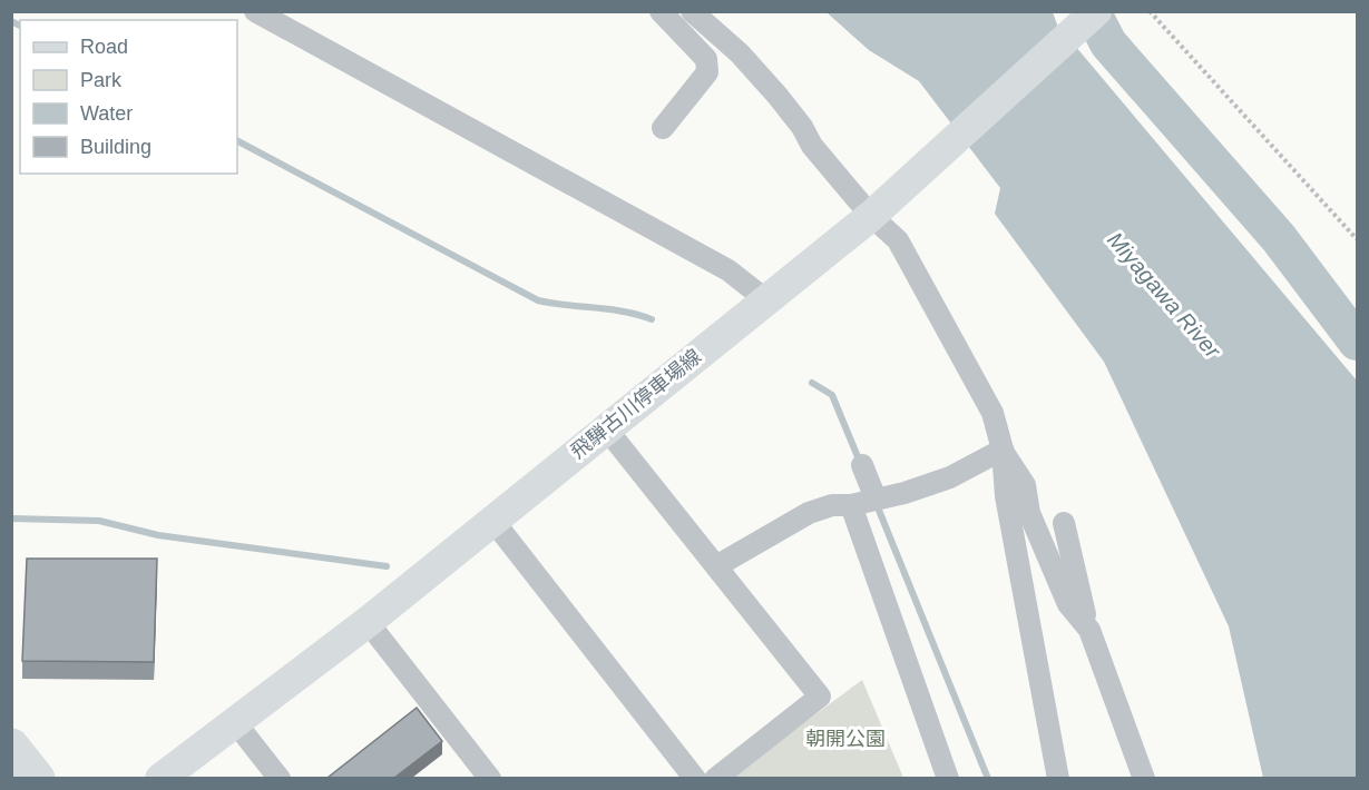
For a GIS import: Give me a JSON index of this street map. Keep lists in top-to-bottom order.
{
  "streets": {
    "main road": ["飛騨古川停車場線"]
  },
  "water": ["Miyagawa River"],
  "parks": ["朝開公園"],
  "legend": [
    "Road",
    "Park",
    "Water",
    "Building"
  ]
}
